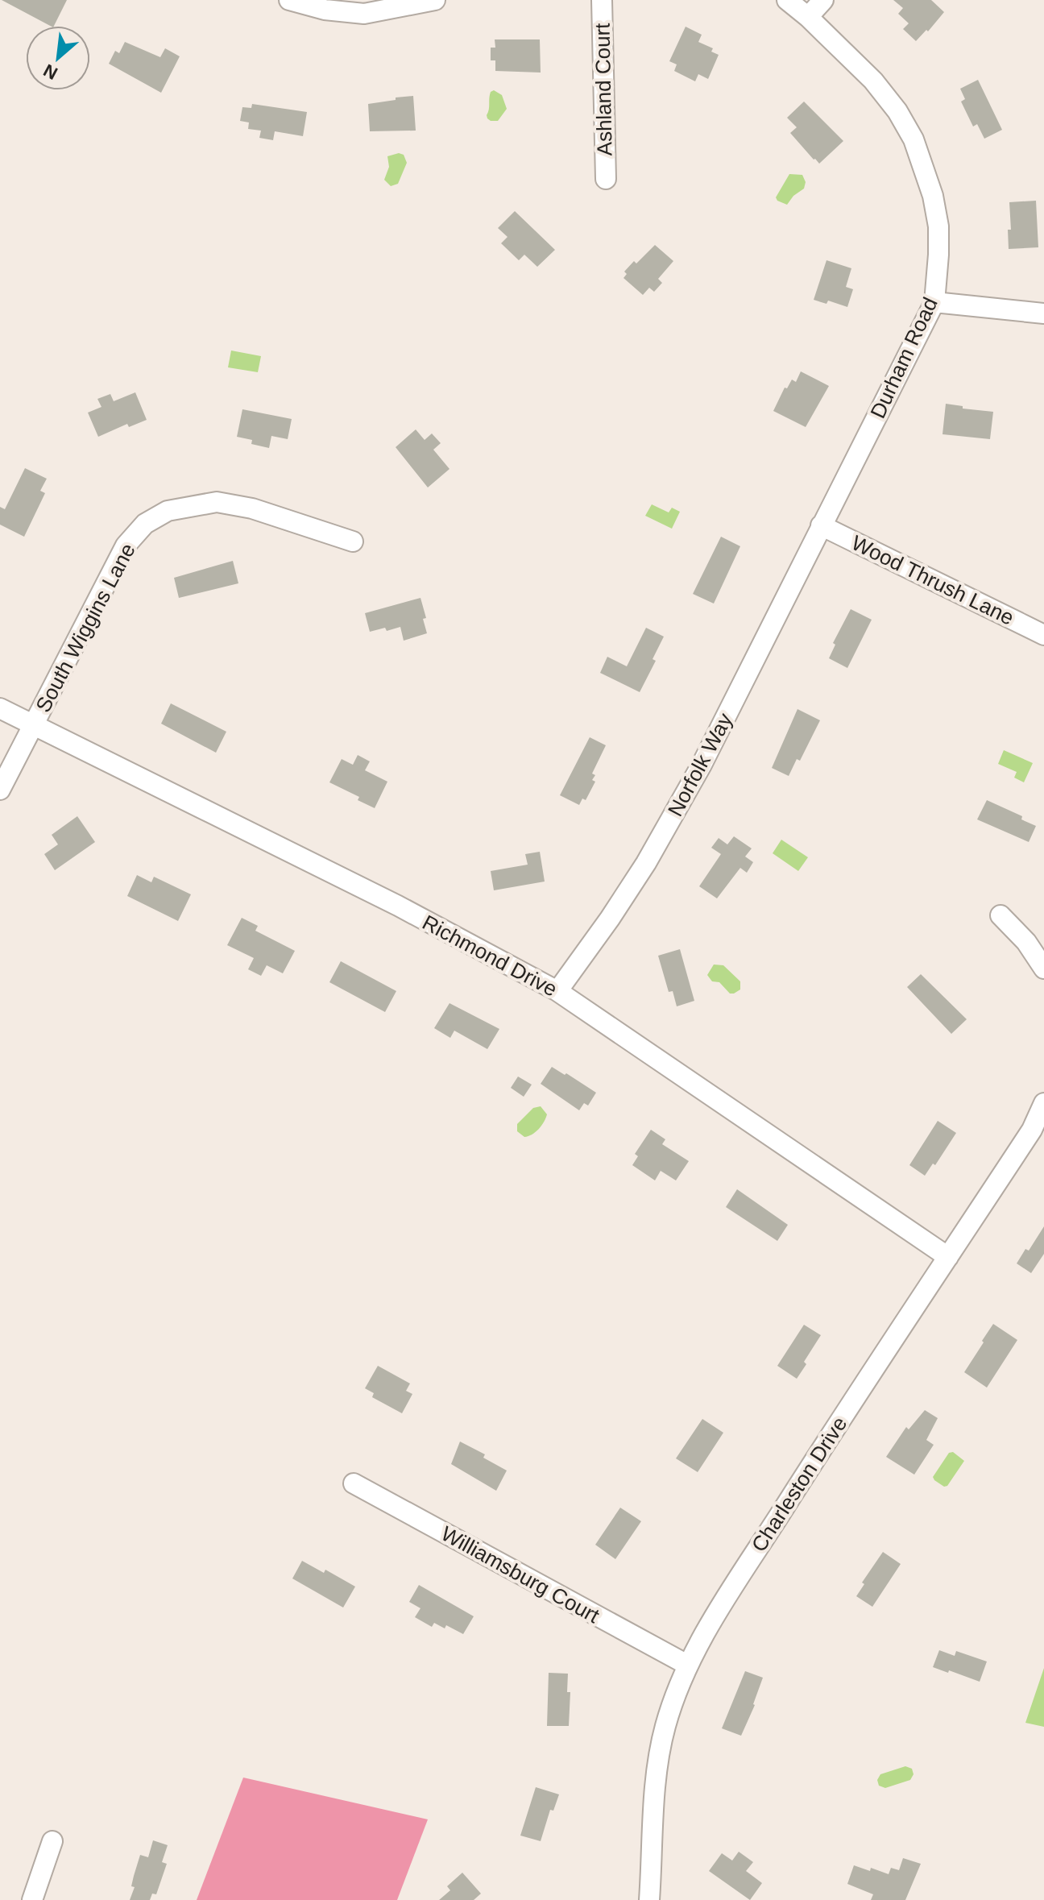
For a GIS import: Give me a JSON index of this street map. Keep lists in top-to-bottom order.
{
  "streets": {
    "street": [
      "Ashland Court",
      "Durham Road",
      "Wood Thrush Lane",
      "South Wiggins Lane",
      "Norfolk Way",
      "Richmond Drive",
      "Charleston Drive",
      "Williamsburg Court"
    ]
  },
  "crossings": [
    ["Durham Road", "Wood Thrush Lane"],
    ["Durham Road", "Norfolk Way"],
    ["Wood Thrush Lane", "Norfolk Way"],
    ["South Wiggins Lane", "Richmond Drive"],
    ["Norfolk Way", "Richmond Drive"],
    ["Richmond Drive", "Charleston Drive"],
    ["Charleston Drive", "Williamsburg Court"]
  ],
  "north": "bottom left"
}
